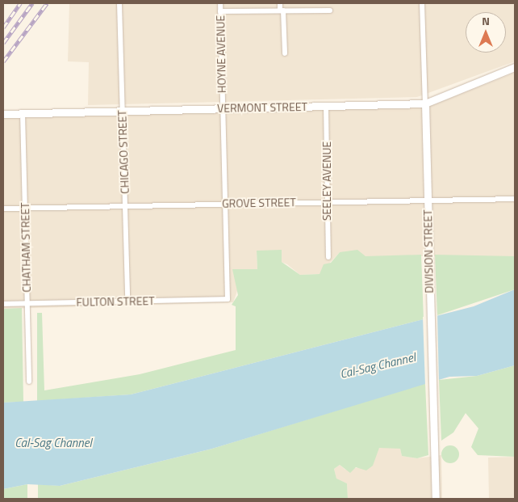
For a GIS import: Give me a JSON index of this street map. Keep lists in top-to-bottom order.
{
  "streets": {
    "street": [
      "HOYNE AVENUE",
      "VERMONT STREET",
      "CHICAGO STREET",
      "SEELEY AVENUE",
      "GROVE STREET",
      "CHATHAM STREET",
      "DIVISION STREET",
      "FULTON STREET"
    ]
  },
  "crossings": [
    ["HOYNE AVENUE", "VERMONT STREET"],
    ["HOYNE AVENUE", "GROVE STREET"],
    ["HOYNE AVENUE", "FULTON STREET"],
    ["VERMONT STREET", "CHICAGO STREET"],
    ["VERMONT STREET", "SEELEY AVENUE"],
    ["VERMONT STREET", "CHATHAM STREET"],
    ["VERMONT STREET", "DIVISION STREET"],
    ["CHICAGO STREET", "GROVE STREET"],
    ["CHICAGO STREET", "FULTON STREET"],
    ["SEELEY AVENUE", "GROVE STREET"],
    ["GROVE STREET", "CHATHAM STREET"],
    ["GROVE STREET", "DIVISION STREET"],
    ["CHATHAM STREET", "FULTON STREET"]
  ],
  "water": ["Cal-Sag Channel"],
  "north": "top"
}
